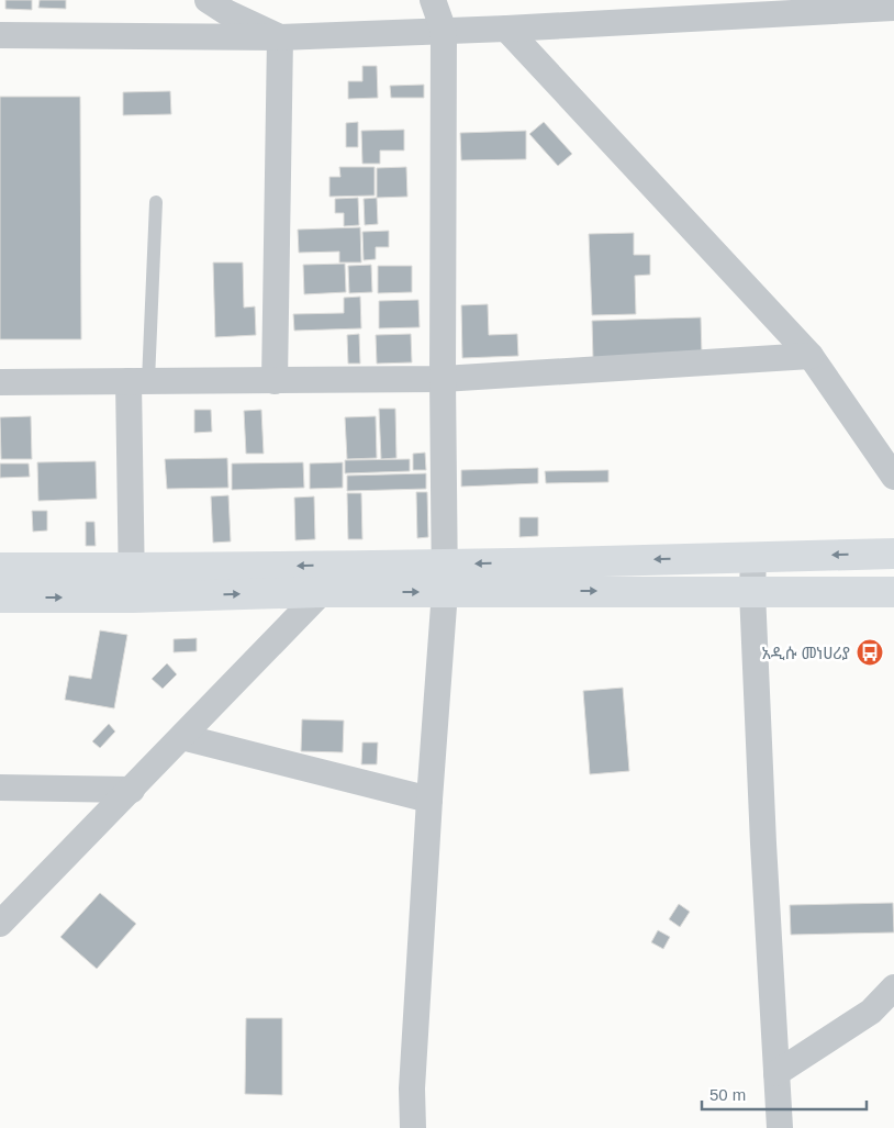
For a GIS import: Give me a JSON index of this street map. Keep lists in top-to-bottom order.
{
  "places": {
    "bus stop": ["አዲሱ መነሀሪያ"]
  },
  "scale_bar": "50 m"
}
